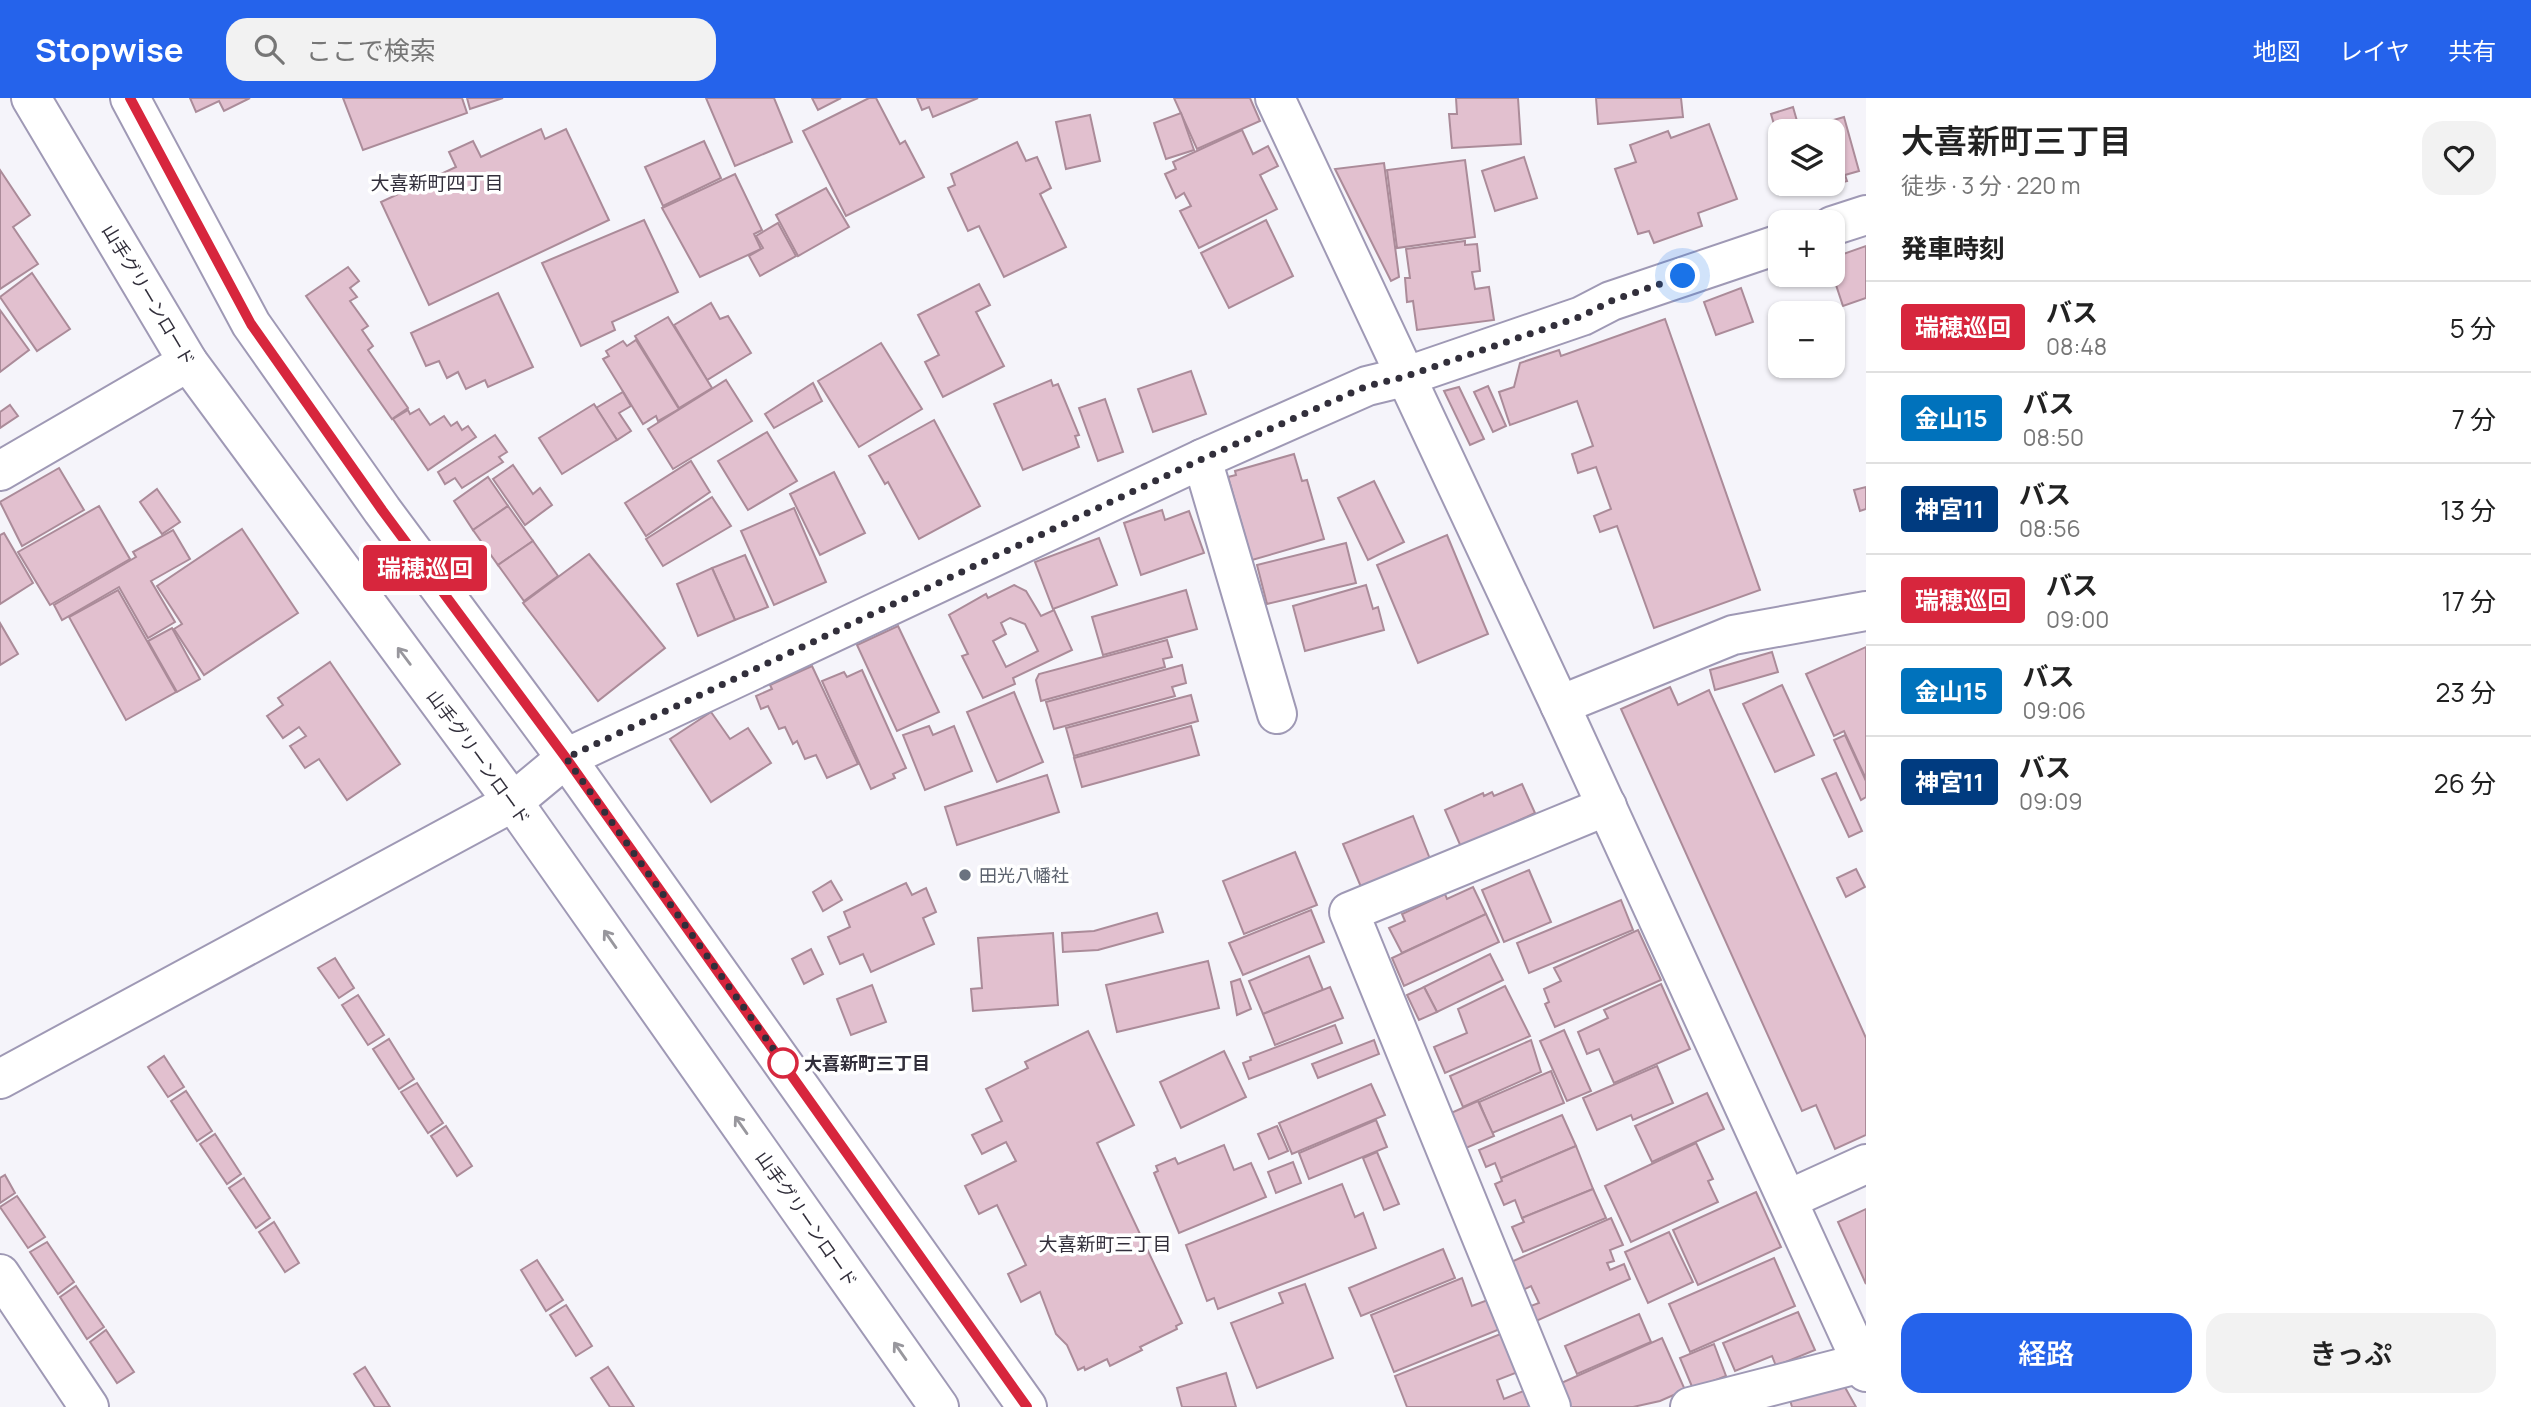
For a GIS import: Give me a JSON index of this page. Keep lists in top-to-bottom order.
{
  "streets": {
    "street": ["山手グリーンロード"]
  },
  "districts": ["大喜新町四丁目", "大喜新町三丁目"],
  "places": ["田光八幡社", "大喜新町三丁目"],
  "lines": ["bus line 瑞穂巡回"],
  "page": {
    "header": "Stopwise",
    "search": "ここで検索",
    "nav": ["地図", "レイヤ", "共有"],
    "on_map": "瑞穂巡回",
    "heading": [
      ["大喜新町三丁目", "徒歩 · 3 分 · 220 m"],
      "発車時刻"
    ],
    "map_buttons": ["+", "−"],
    "list": [
      {
        "mark": "瑞穂巡回",
        "name": "バス",
        "note": "08:48",
        "value": "5 分"
      },
      {
        "mark": "金山15",
        "name": "バス",
        "note": "08:50",
        "value": "7 分"
      },
      {
        "mark": "神宮11",
        "name": "バス",
        "note": "08:56",
        "value": "13 分"
      },
      {
        "mark": "瑞穂巡回",
        "name": "バス",
        "note": "09:00",
        "value": "17 分"
      },
      {
        "mark": "金山15",
        "name": "バス",
        "note": "09:06",
        "value": "23 分"
      },
      {
        "mark": "神宮11",
        "name": "バス",
        "note": "09:09",
        "value": "26 分"
      }
    ],
    "buttons": ["経路", "きっぷ"]
  }
}
